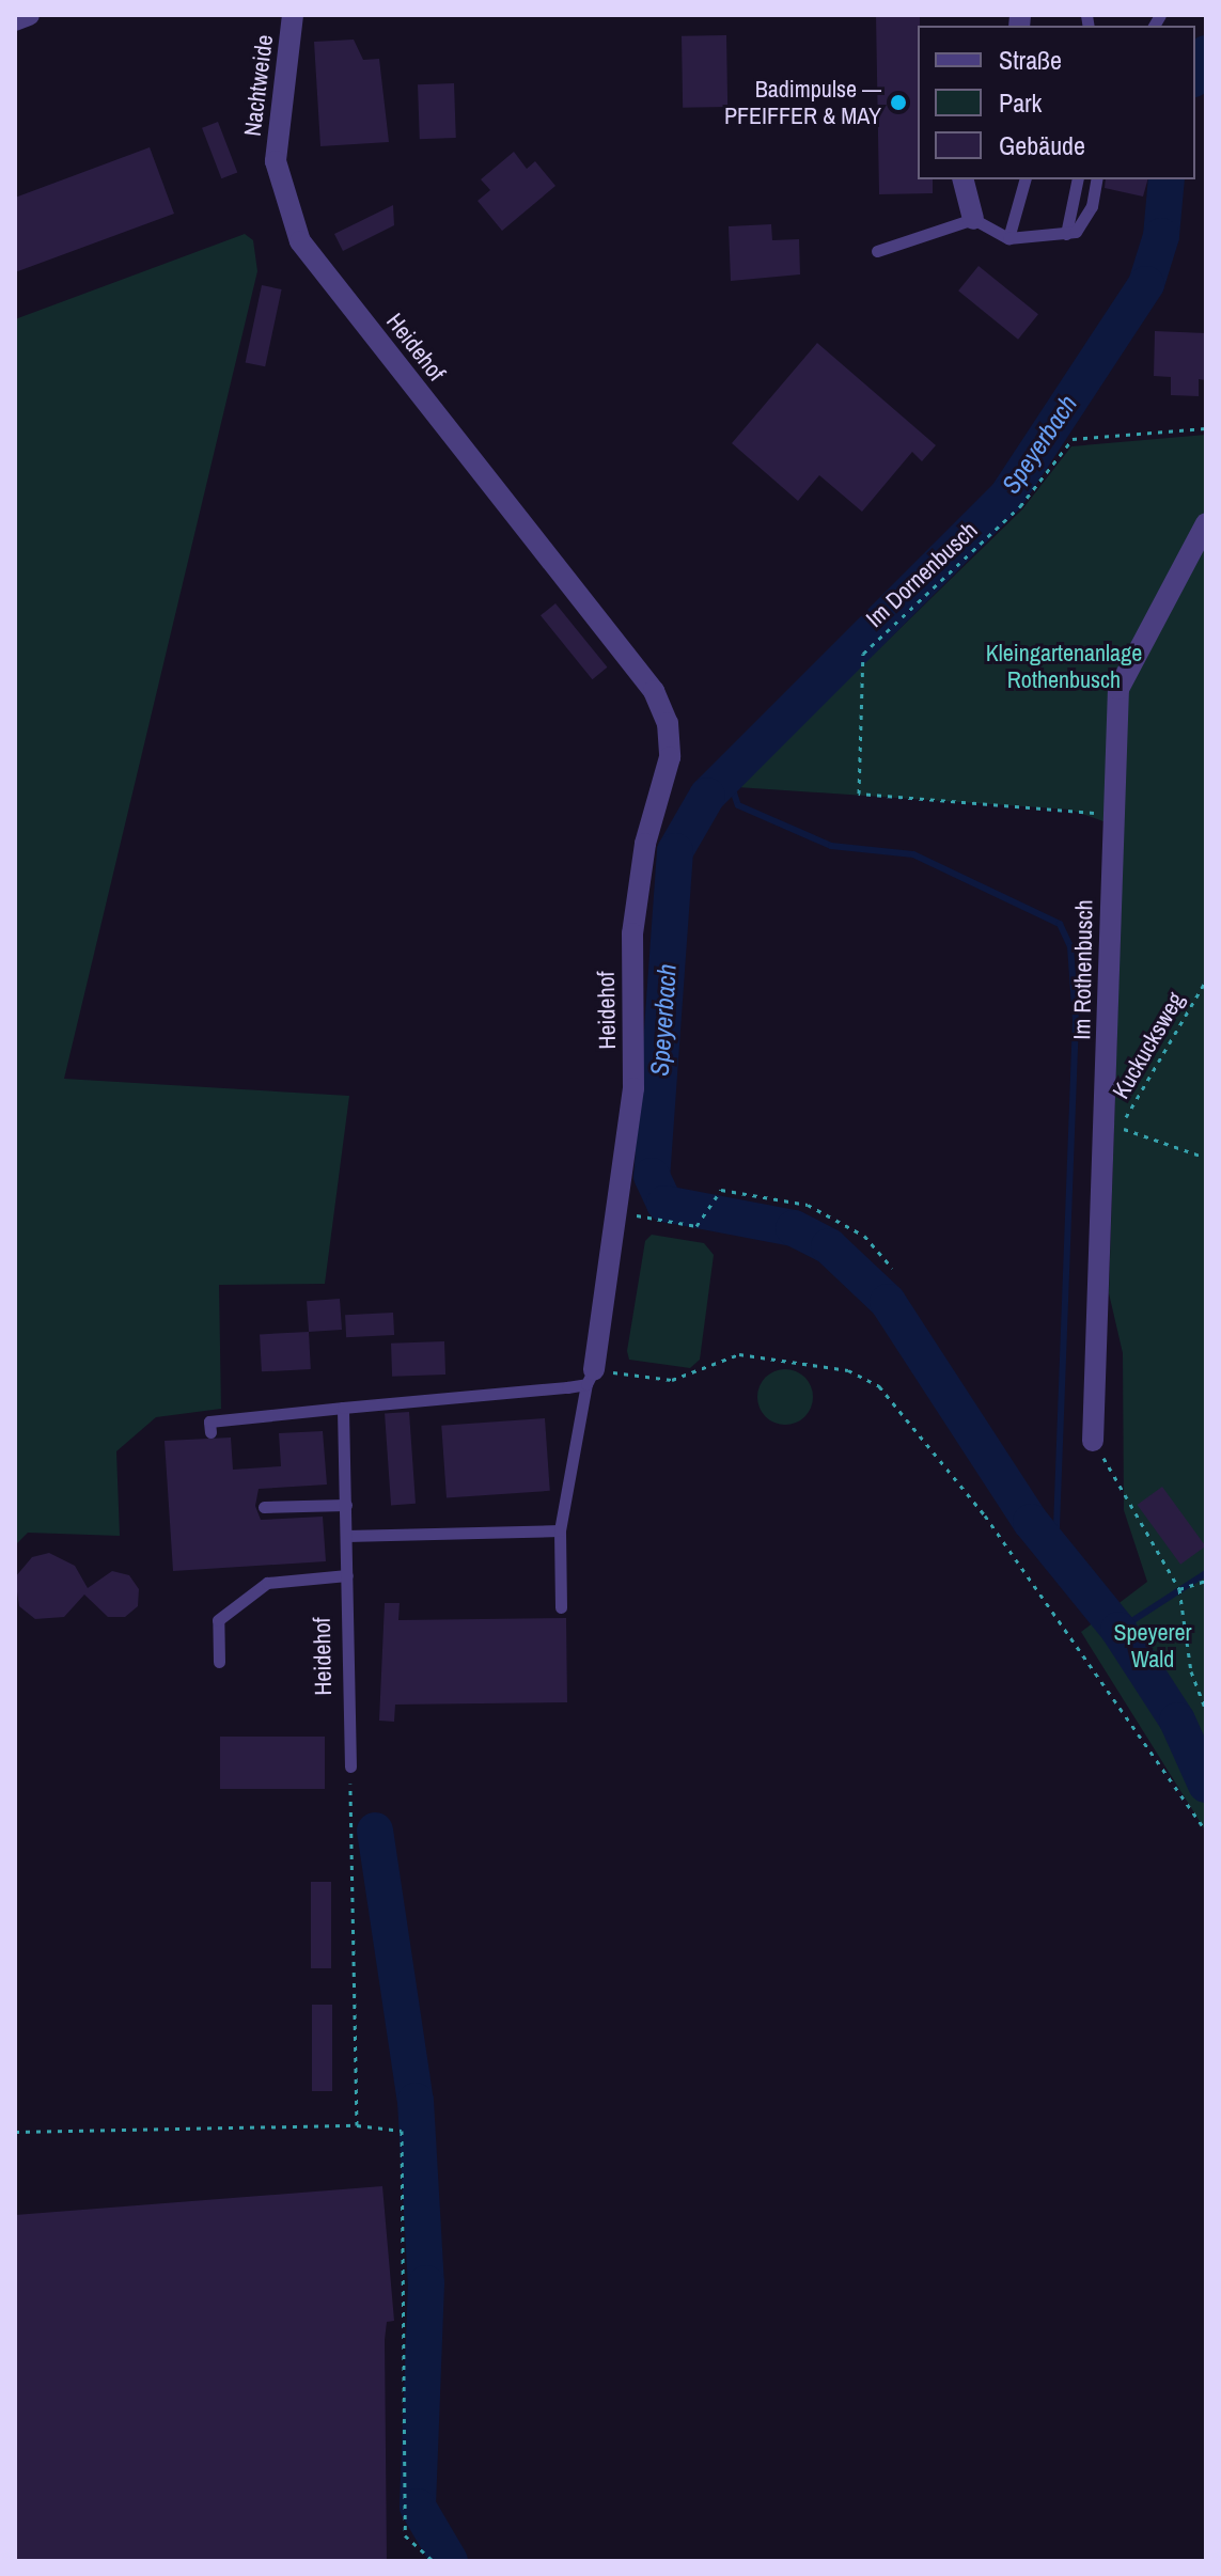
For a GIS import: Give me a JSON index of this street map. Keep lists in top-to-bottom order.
{
  "streets": {
    "street": ["Nachtweide", "Heidehof", "Im Rothenbusch"],
    "path": ["Im Dornenbusch", "Kuckucksweg"]
  },
  "crossings": [
    ["Nachtweide", "Heidehof"],
    ["Im Dornenbusch", "Im Rothenbusch"]
  ],
  "water": ["Speyerbach"],
  "parks": ["Kleingartenanlage Rothenbusch", "Speyerer Wald"],
  "places": ["Badimpulse — PFEIFFER & MAY"],
  "legend": ["Straße", "Park", "Gebäude"]
}
